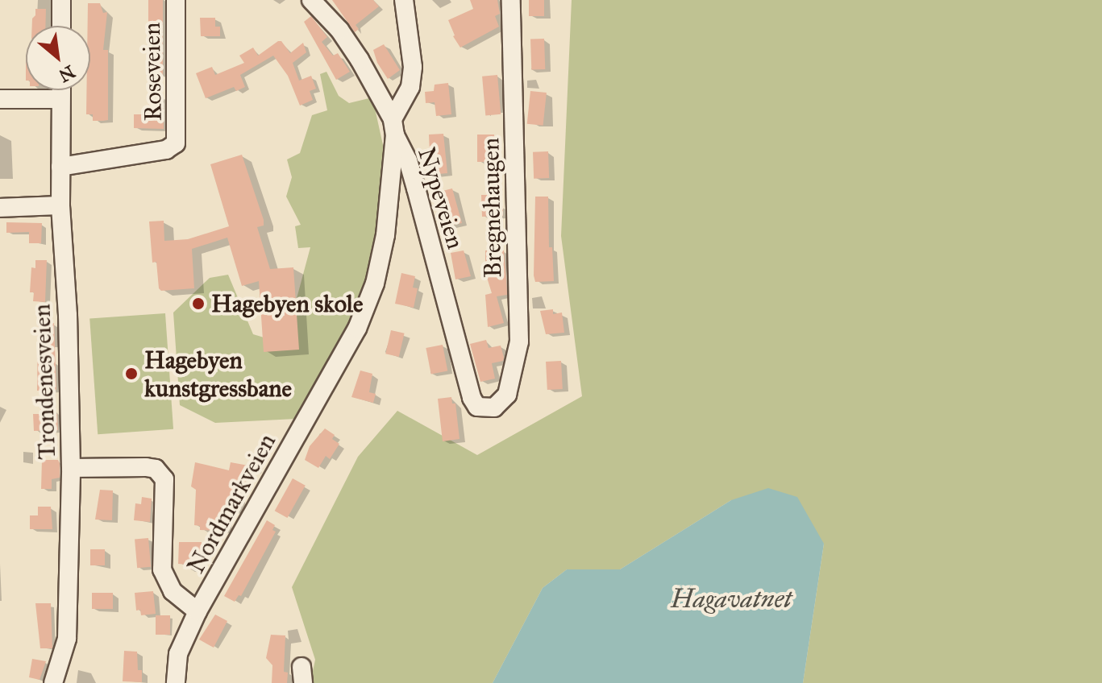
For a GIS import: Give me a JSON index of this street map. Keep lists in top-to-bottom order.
{
  "streets": {
    "street": [
      "Roseveien",
      "Nypeveien",
      "Bregnehaugen",
      "Trondenesveien",
      "Nordmarkveien"
    ]
  },
  "crossings": [
    ["Roseveien", "Trondenesveien"],
    ["Nypeveien", "Bregnehaugen"],
    ["Nypeveien", "Nordmarkveien"]
  ],
  "water": ["Hagavatnet"],
  "places": ["Hagebyen skole", "Hagebyen kunstgressbane"],
  "north": "bottom right"
}
